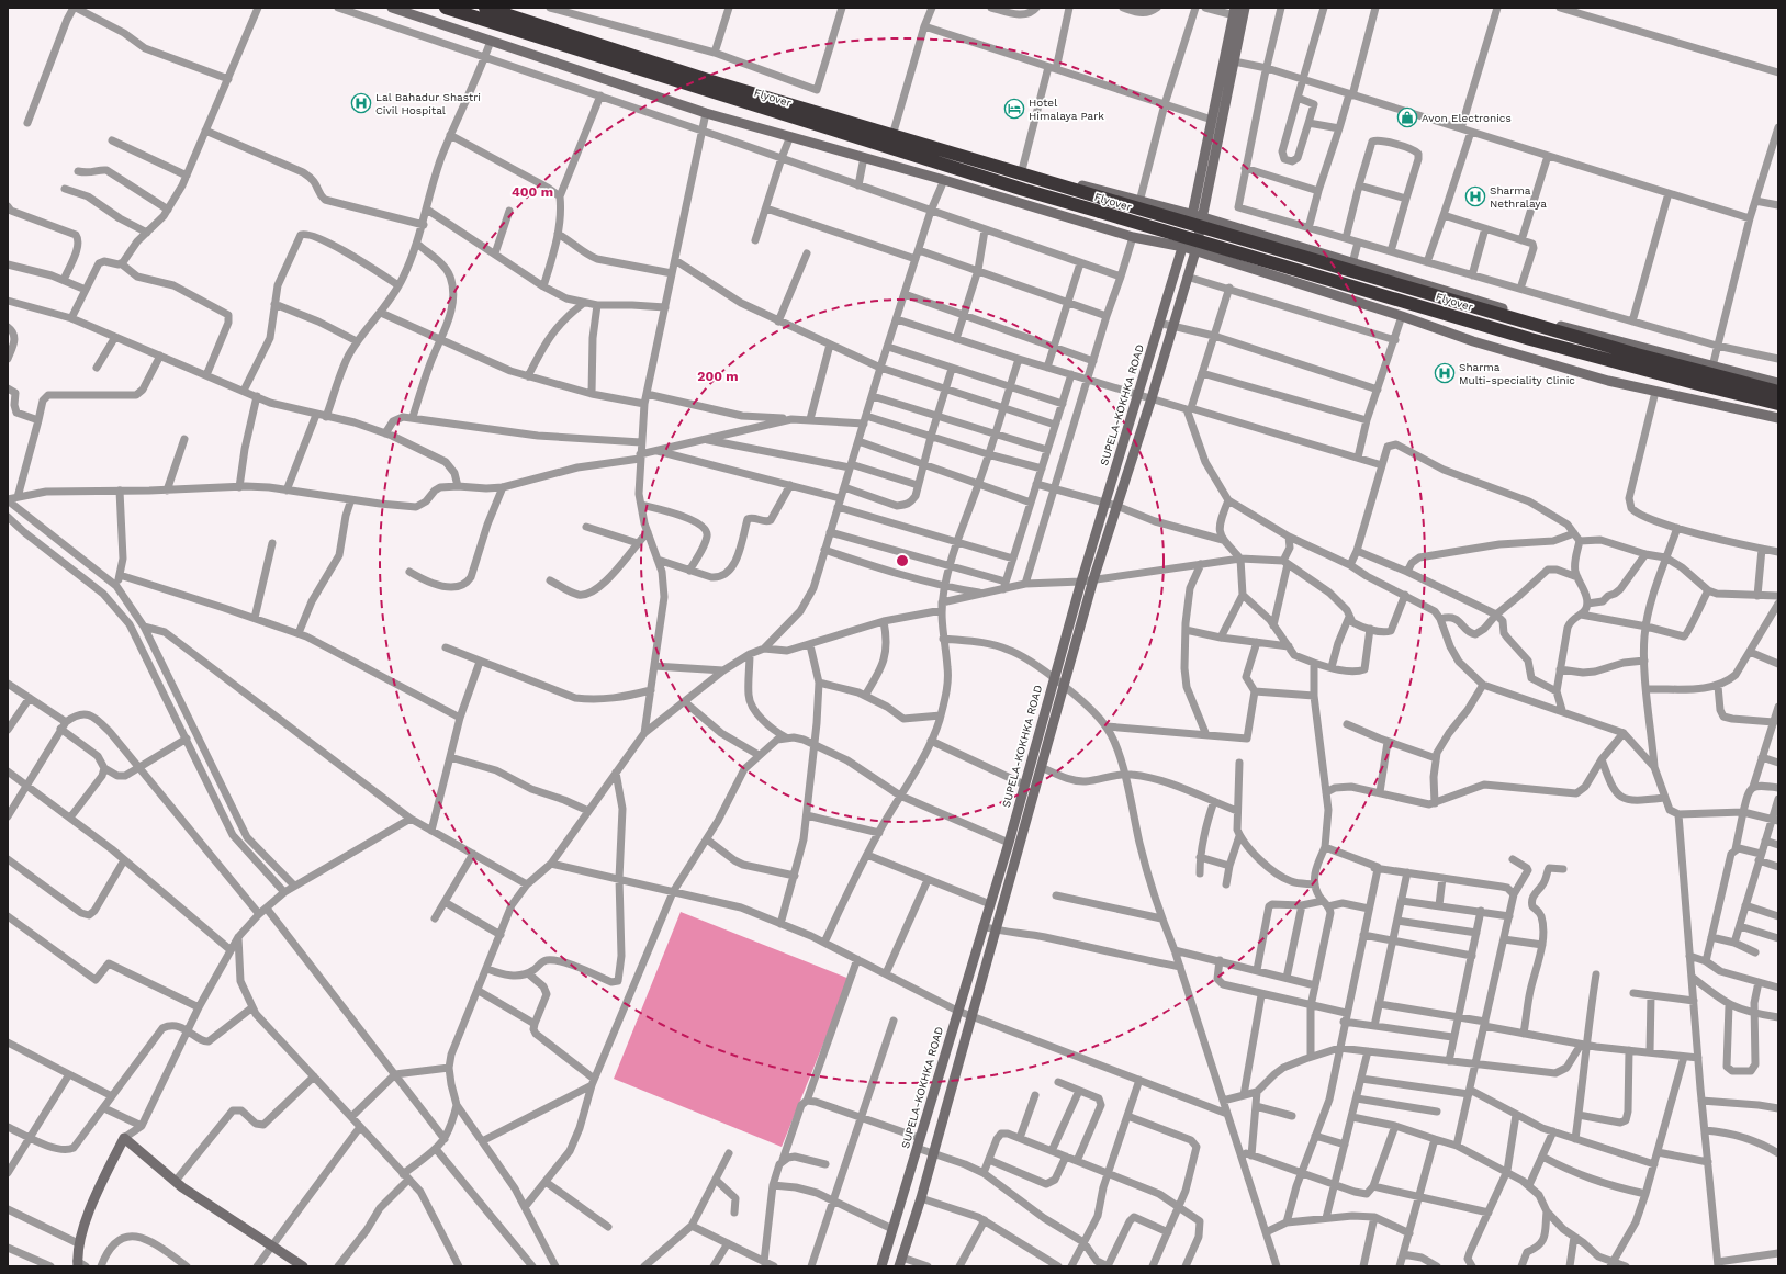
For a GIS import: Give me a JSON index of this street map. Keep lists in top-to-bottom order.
{
  "streets": {
    "highway": ["Flyover"],
    "street": ["SUPELA-KOKHKA ROAD"]
  },
  "places": {
    "hospital": ["Lal Bahadur Shastri Civil Hospital", "Sharma Nethralaya", "Sharma Multi-speciality Clinic"],
    "hotel": ["Hotel Himalaya Park"],
    "shop": ["Avon Electronics"]
  },
  "rings": ["400 m", "200 m"]
}
